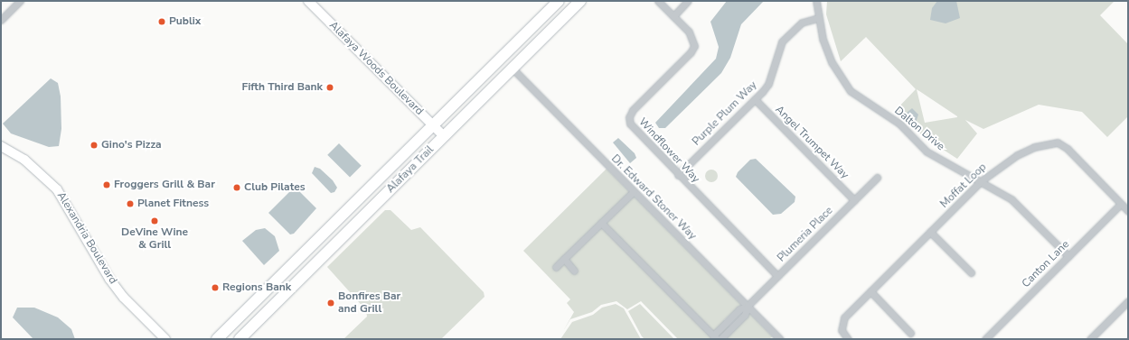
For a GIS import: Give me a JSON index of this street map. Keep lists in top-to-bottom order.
{
  "streets": {
    "main road": ["Alafaya Trail"],
    "street": [
      "Alafaya Woods Boulevard",
      "Purple Plum Way",
      "Dalton Drive",
      "Angel Trumpet Way",
      "Windflower Way",
      "Moffat Loop",
      "Dr. Edward Stoner Way",
      "Plumeria Place",
      "Alexandria Boulevard",
      "Canton Lane"
    ]
  },
  "crossings": [
    ["Alafaya Woods Boulevard", "Alafaya Trail"],
    ["Purple Plum Way", "Dalton Drive"],
    ["Purple Plum Way", "Angel Trumpet Way"],
    ["Purple Plum Way", "Windflower Way"],
    ["Dalton Drive", "Moffat Loop"],
    ["Dalton Drive", "Canton Lane"],
    ["Angel Trumpet Way", "Plumeria Place"],
    ["Windflower Way", "Plumeria Place"],
    ["Alafaya Trail", "Dr. Edward Stoner Way"],
    ["Moffat Loop", "Canton Lane"],
    ["Dr. Edward Stoner Way", "Plumeria Place"]
  ],
  "places": [
    "Publix",
    "Fifth Third Bank",
    "Gino's Pizza",
    "Froggers Grill & Bar",
    "Club Pilates",
    "Planet Fitness",
    "DeVine Wine & Grill",
    "Regions Bank",
    "Bonfires Bar and Grill"
  ]
}
